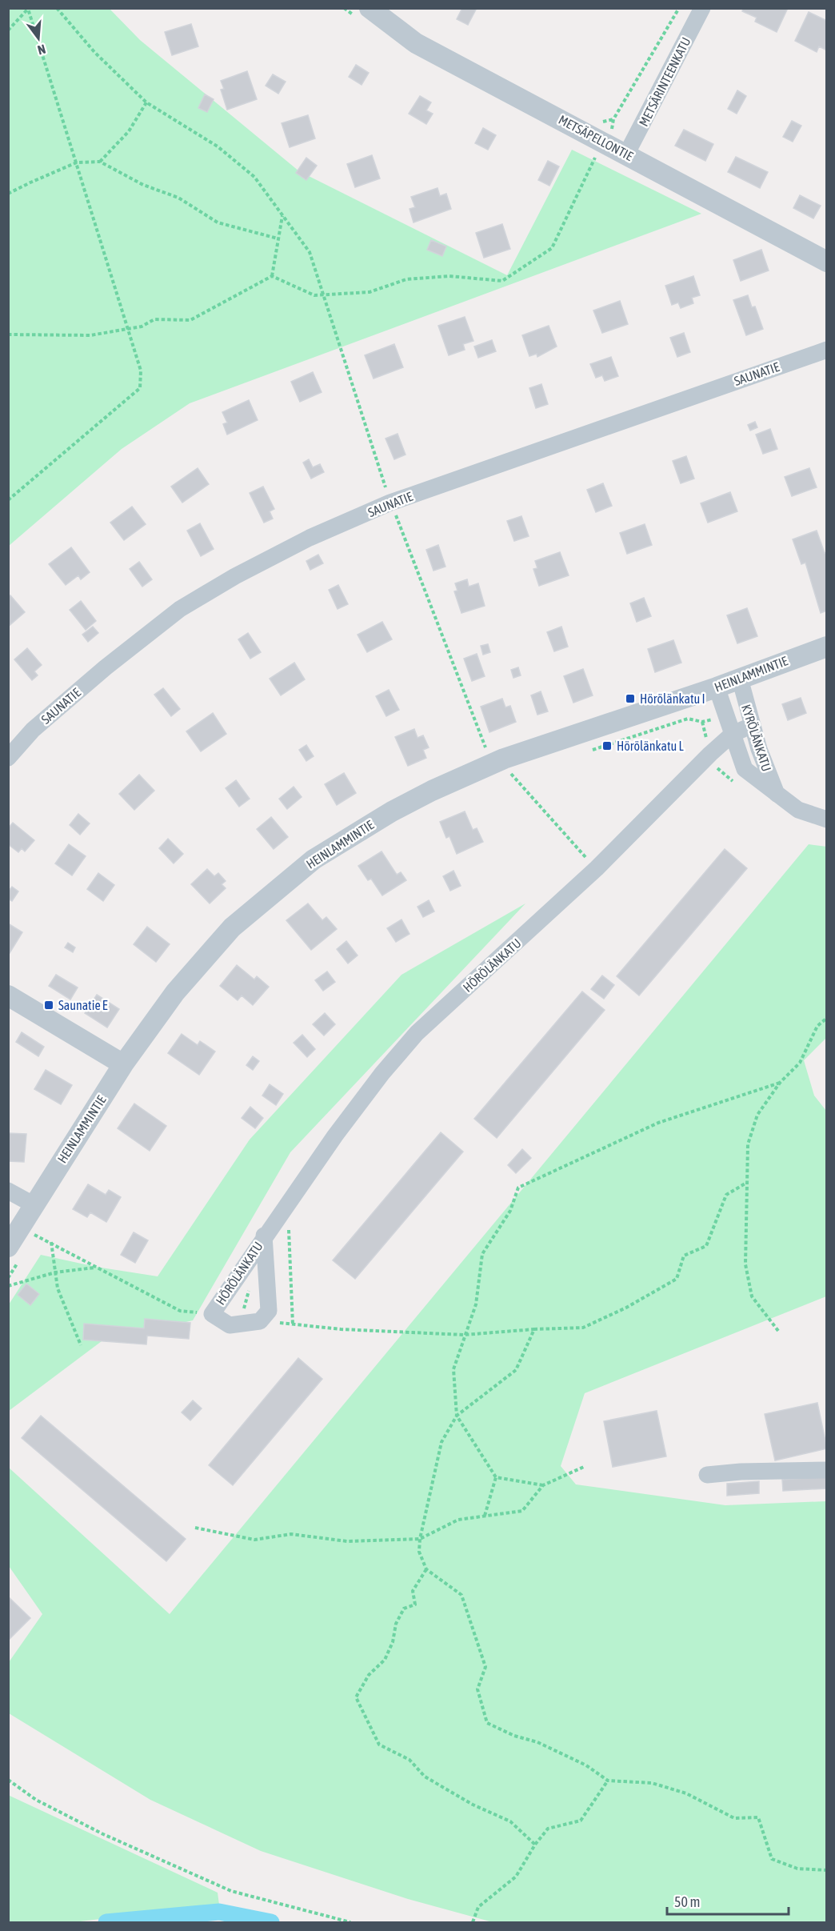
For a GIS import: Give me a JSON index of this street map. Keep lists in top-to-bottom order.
{
  "streets": {
    "street": [
      "METSÄRINTEENKATU",
      "METSÄPELLONTIE",
      "SAUNATIE",
      "HEINLAMMINTIE",
      "KYRÖLÄNKATU",
      "HÖRÖLÄNKATU"
    ]
  },
  "crossings": [
    ["METSÄRINTEENKATU", "METSÄPELLONTIE"],
    ["HEINLAMMINTIE", "KYRÖLÄNKATU"],
    ["KYRÖLÄNKATU", "HÖRÖLÄNKATU"]
  ],
  "places": {
    "transit": ["Hörölänkatu I", "Hörölänkatu L", "Saunatie E"]
  },
  "scale_bar": "50 m",
  "north": "bottom"
}
